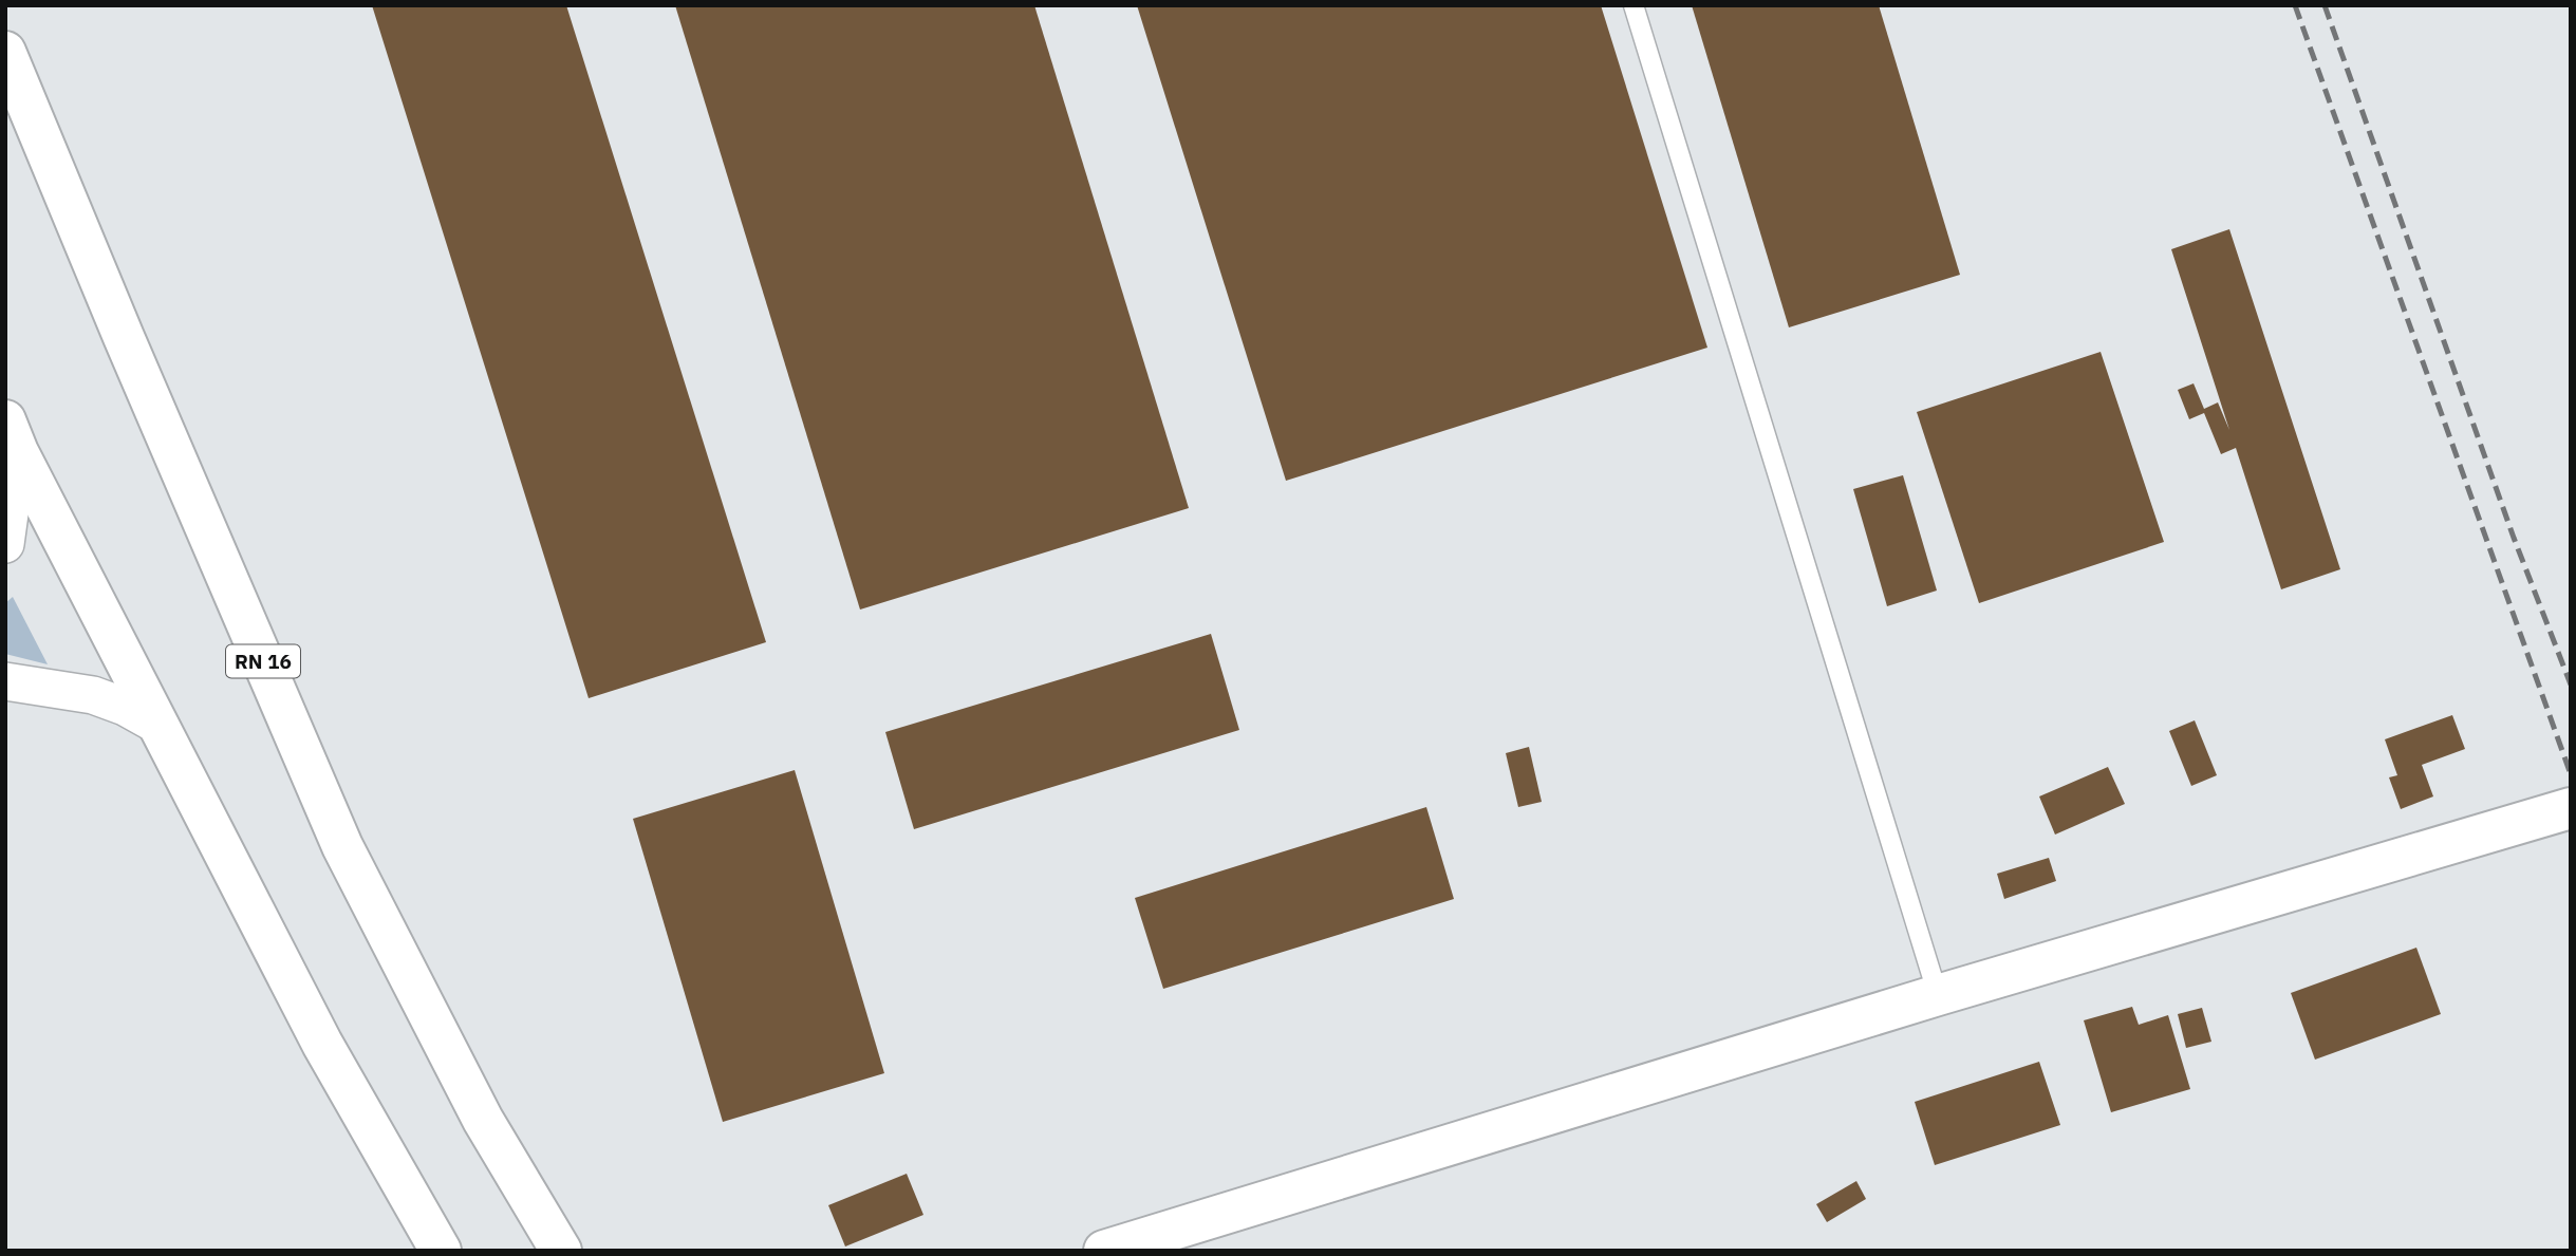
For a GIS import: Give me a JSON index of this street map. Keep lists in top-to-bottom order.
{
  "streets": {
    "main road": ["RN 16"]
  }
}
